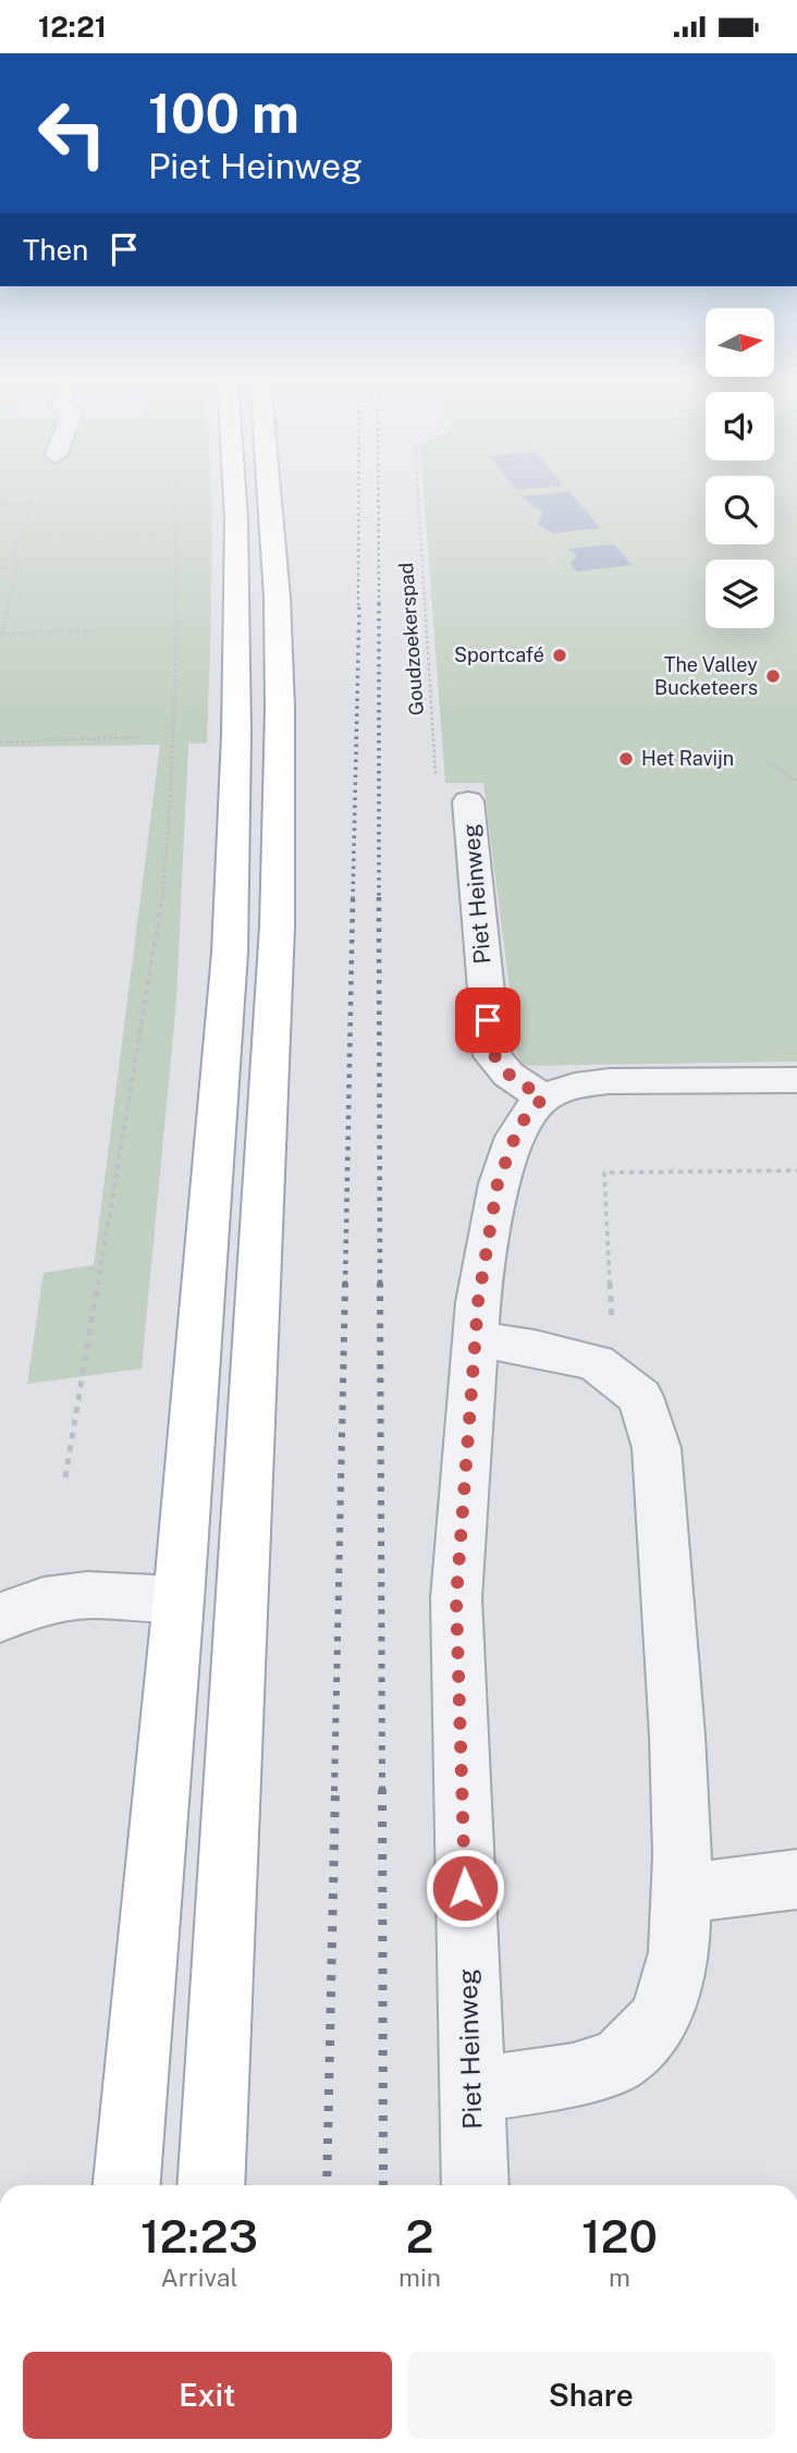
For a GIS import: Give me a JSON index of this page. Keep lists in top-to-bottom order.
{
  "streets": {
    "street": ["Piet Heinweg"],
    "path": ["Goudzoekerspad"]
  },
  "crossings": [
    ["Goudzoekerspad", "Piet Heinweg"]
  ],
  "places": ["Sportcafé", "The Valley Bucketeers", "Het Ravijn"],
  "north": "right",
  "page": {
    "status": "12:21",
    "turn": ["100 m", "Piet Heinweg"],
    "then": "Then",
    "eta": [
      "12:23",
      "Arrival",
      "2",
      "min",
      "120",
      "m"
    ],
    "buttons": ["Exit", "Share"]
  }
}
